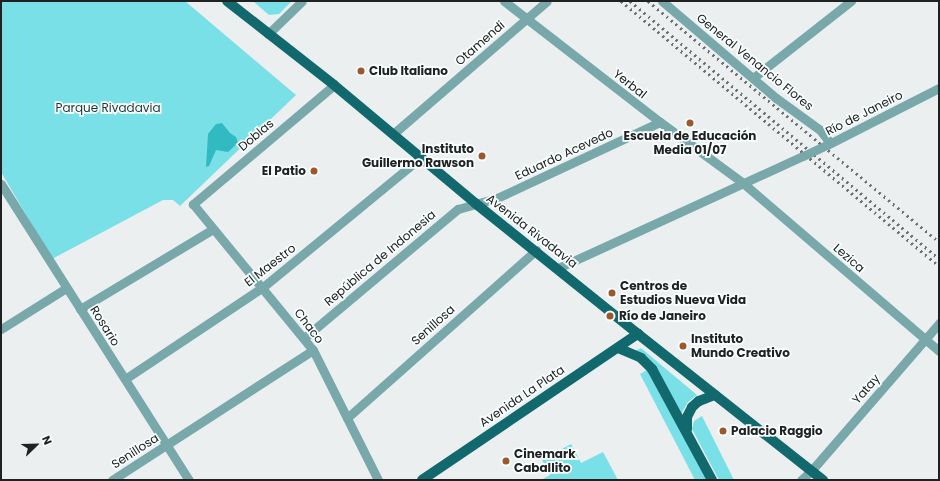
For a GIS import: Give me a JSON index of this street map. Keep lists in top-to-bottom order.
{
  "streets": {
    "main road": ["Avenida Rivadavia", "Avenida La Plata"],
    "street": [
      "Otamendi",
      "General Venancio Flores",
      "Yerbal",
      "Río de Janeiro",
      "Doblas",
      "Eduardo Acevedo",
      "República de Indonesia",
      "Lezica",
      "El Maestro",
      "Senillosa",
      "Rosario",
      "Chaco",
      "Yatay"
    ]
  },
  "crossings": [
    ["Otamendi", "Yerbal"],
    ["Otamendi", "Avenida Rivadavia"],
    ["General Venancio Flores", "Río de Janeiro"],
    ["Yerbal", "Río de Janeiro"],
    ["Yerbal", "Eduardo Acevedo"],
    ["Yerbal", "Lezica"],
    ["Río de Janeiro", "Avenida Rivadavia"],
    ["Río de Janeiro", "Lezica"],
    ["Doblas", "Avenida Rivadavia"],
    ["Doblas", "Chaco"],
    ["Eduardo Acevedo", "Avenida Rivadavia"],
    ["Eduardo Acevedo", "República de Indonesia"],
    ["Avenida Rivadavia", "República de Indonesia"],
    ["Avenida Rivadavia", "El Maestro"],
    ["Avenida Rivadavia", "Senillosa"],
    ["Avenida Rivadavia", "Yatay"],
    ["Avenida Rivadavia", "Avenida La Plata"],
    ["República de Indonesia", "Chaco"],
    ["Lezica", "Yatay"],
    ["El Maestro", "Rosario"],
    ["El Maestro", "Chaco"],
    ["Senillosa", "Rosario"],
    ["Senillosa", "Chaco"]
  ],
  "parks": ["Parque Rivadavia"],
  "places": [
    "Club Italiano",
    "Escuela de Educación Media 01/07",
    "Instituto Guillermo Rawson",
    "El Patio",
    "Centros de Estudios Nueva Vida",
    "Río de Janeiro",
    "Instituto Mundo Creativo",
    "Palacio Raggio",
    "Cinemark Caballito"
  ],
  "north": "top right"
}
